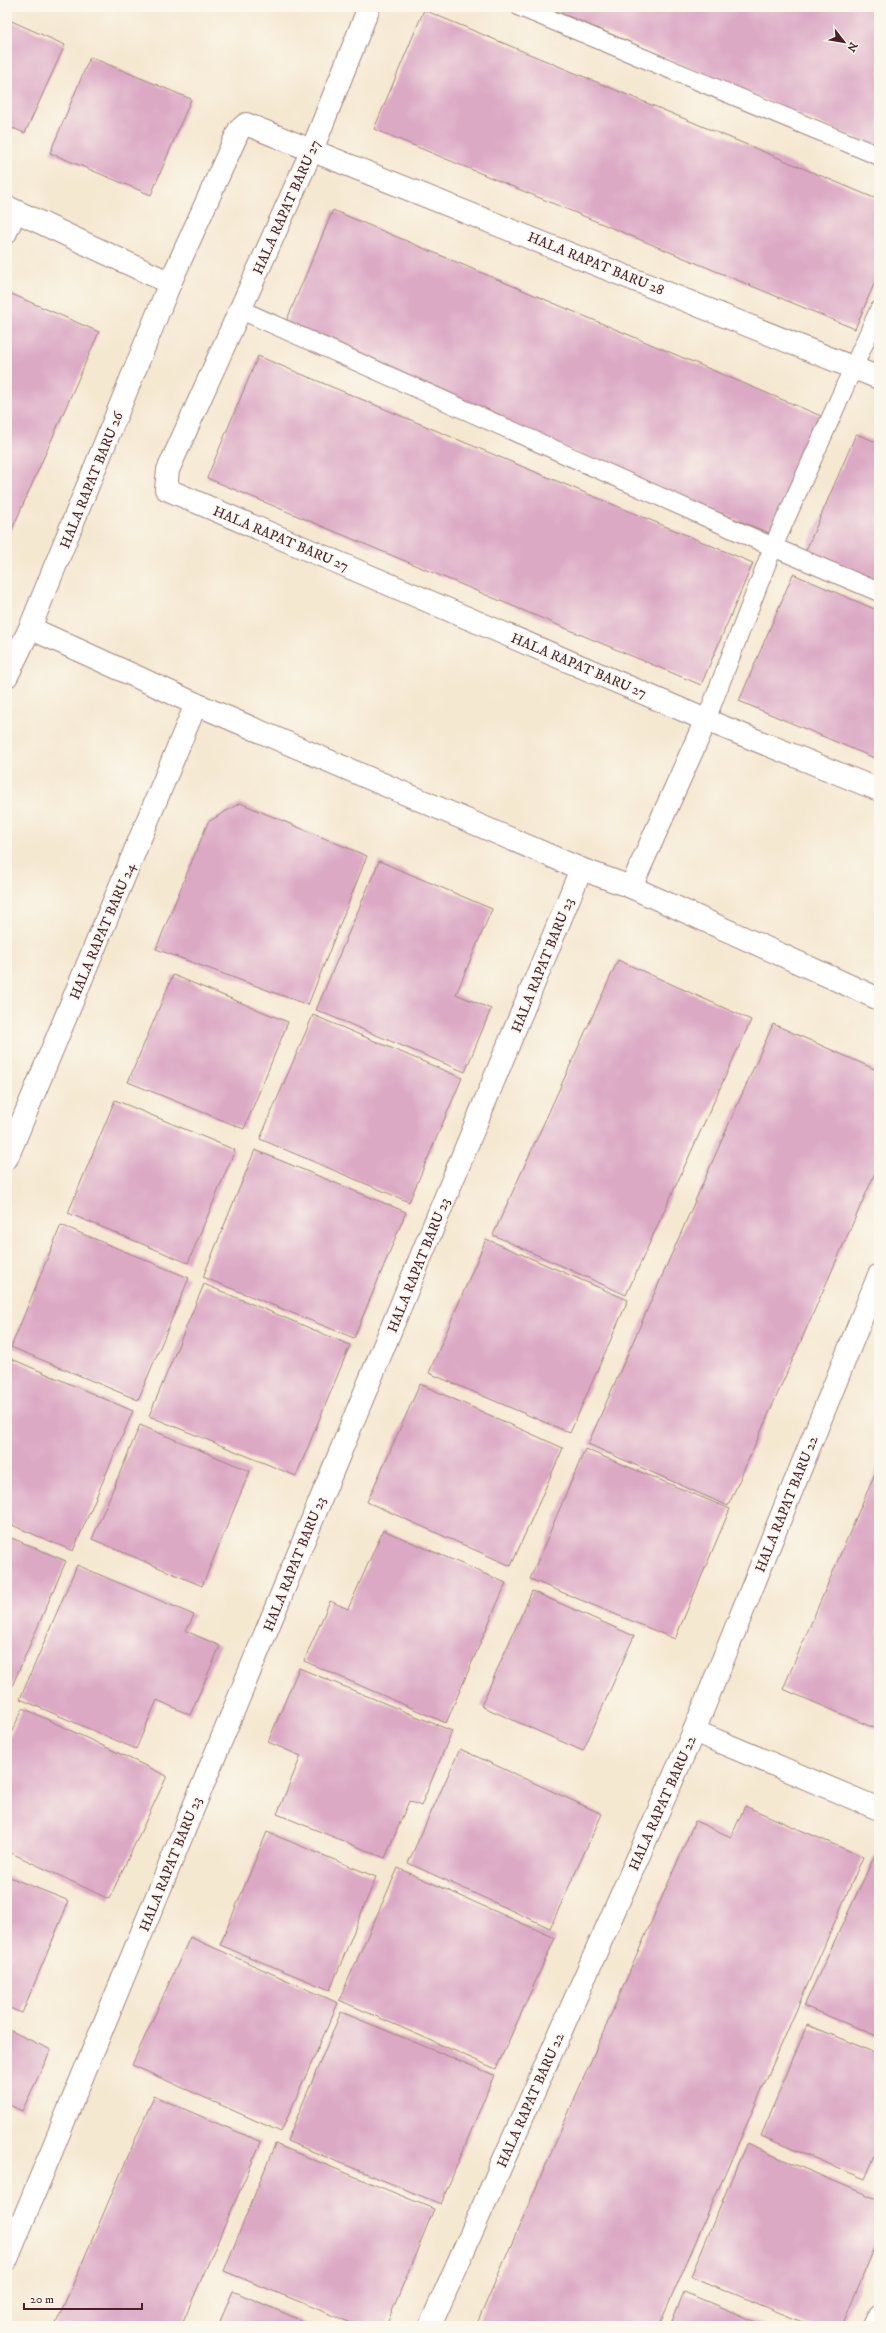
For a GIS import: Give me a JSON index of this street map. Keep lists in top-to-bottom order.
{
  "streets": {
    "street": [
      "HALA RAPAT BARU 27",
      "HALA RAPAT BARU 28",
      "HALA RAPAT BARU 26",
      "HALA RAPAT BARU 24",
      "HALA RAPAT BARU 23",
      "HALA RAPAT BARU 22"
    ]
  },
  "crossings": [
    ["HALA RAPAT BARU 27", "HALA RAPAT BARU 28"],
    ["HALA RAPAT BARU 28", "HALA RAPAT BARU 26"]
  ],
  "scale_bar": "20 m",
  "north": "bottom right"
}
